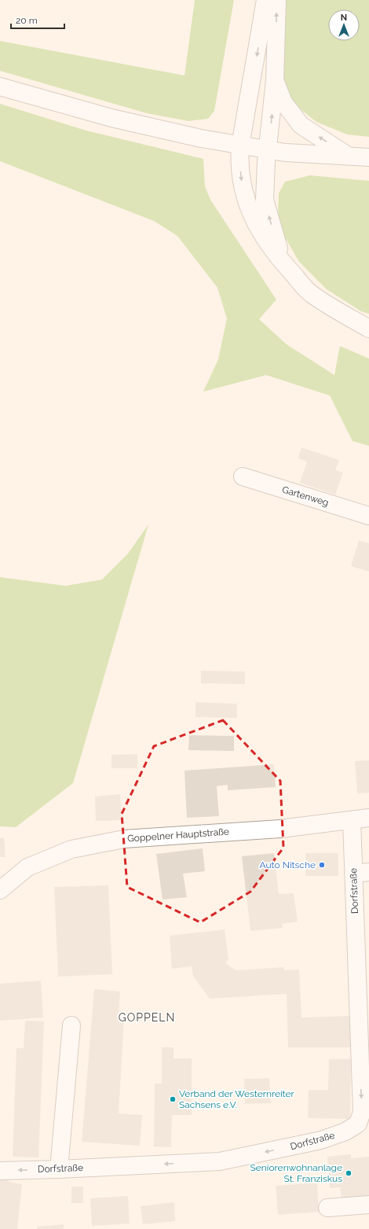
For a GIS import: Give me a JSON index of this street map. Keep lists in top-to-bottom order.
{
  "streets": {
    "street": ["Gartenweg", "Goppelner Hauptstraße", "Dorfstraße"]
  },
  "crossings": [
    ["Goppelner Hauptstraße", "Dorfstraße"]
  ],
  "districts": ["GOPPELN"],
  "places": ["Auto Nitsche", "Verband der Westernreiter Sachsens e.V.", "Seniorenwohnanlage St. Franziskus"],
  "scale_bar": "20 m",
  "north": "top"
}
